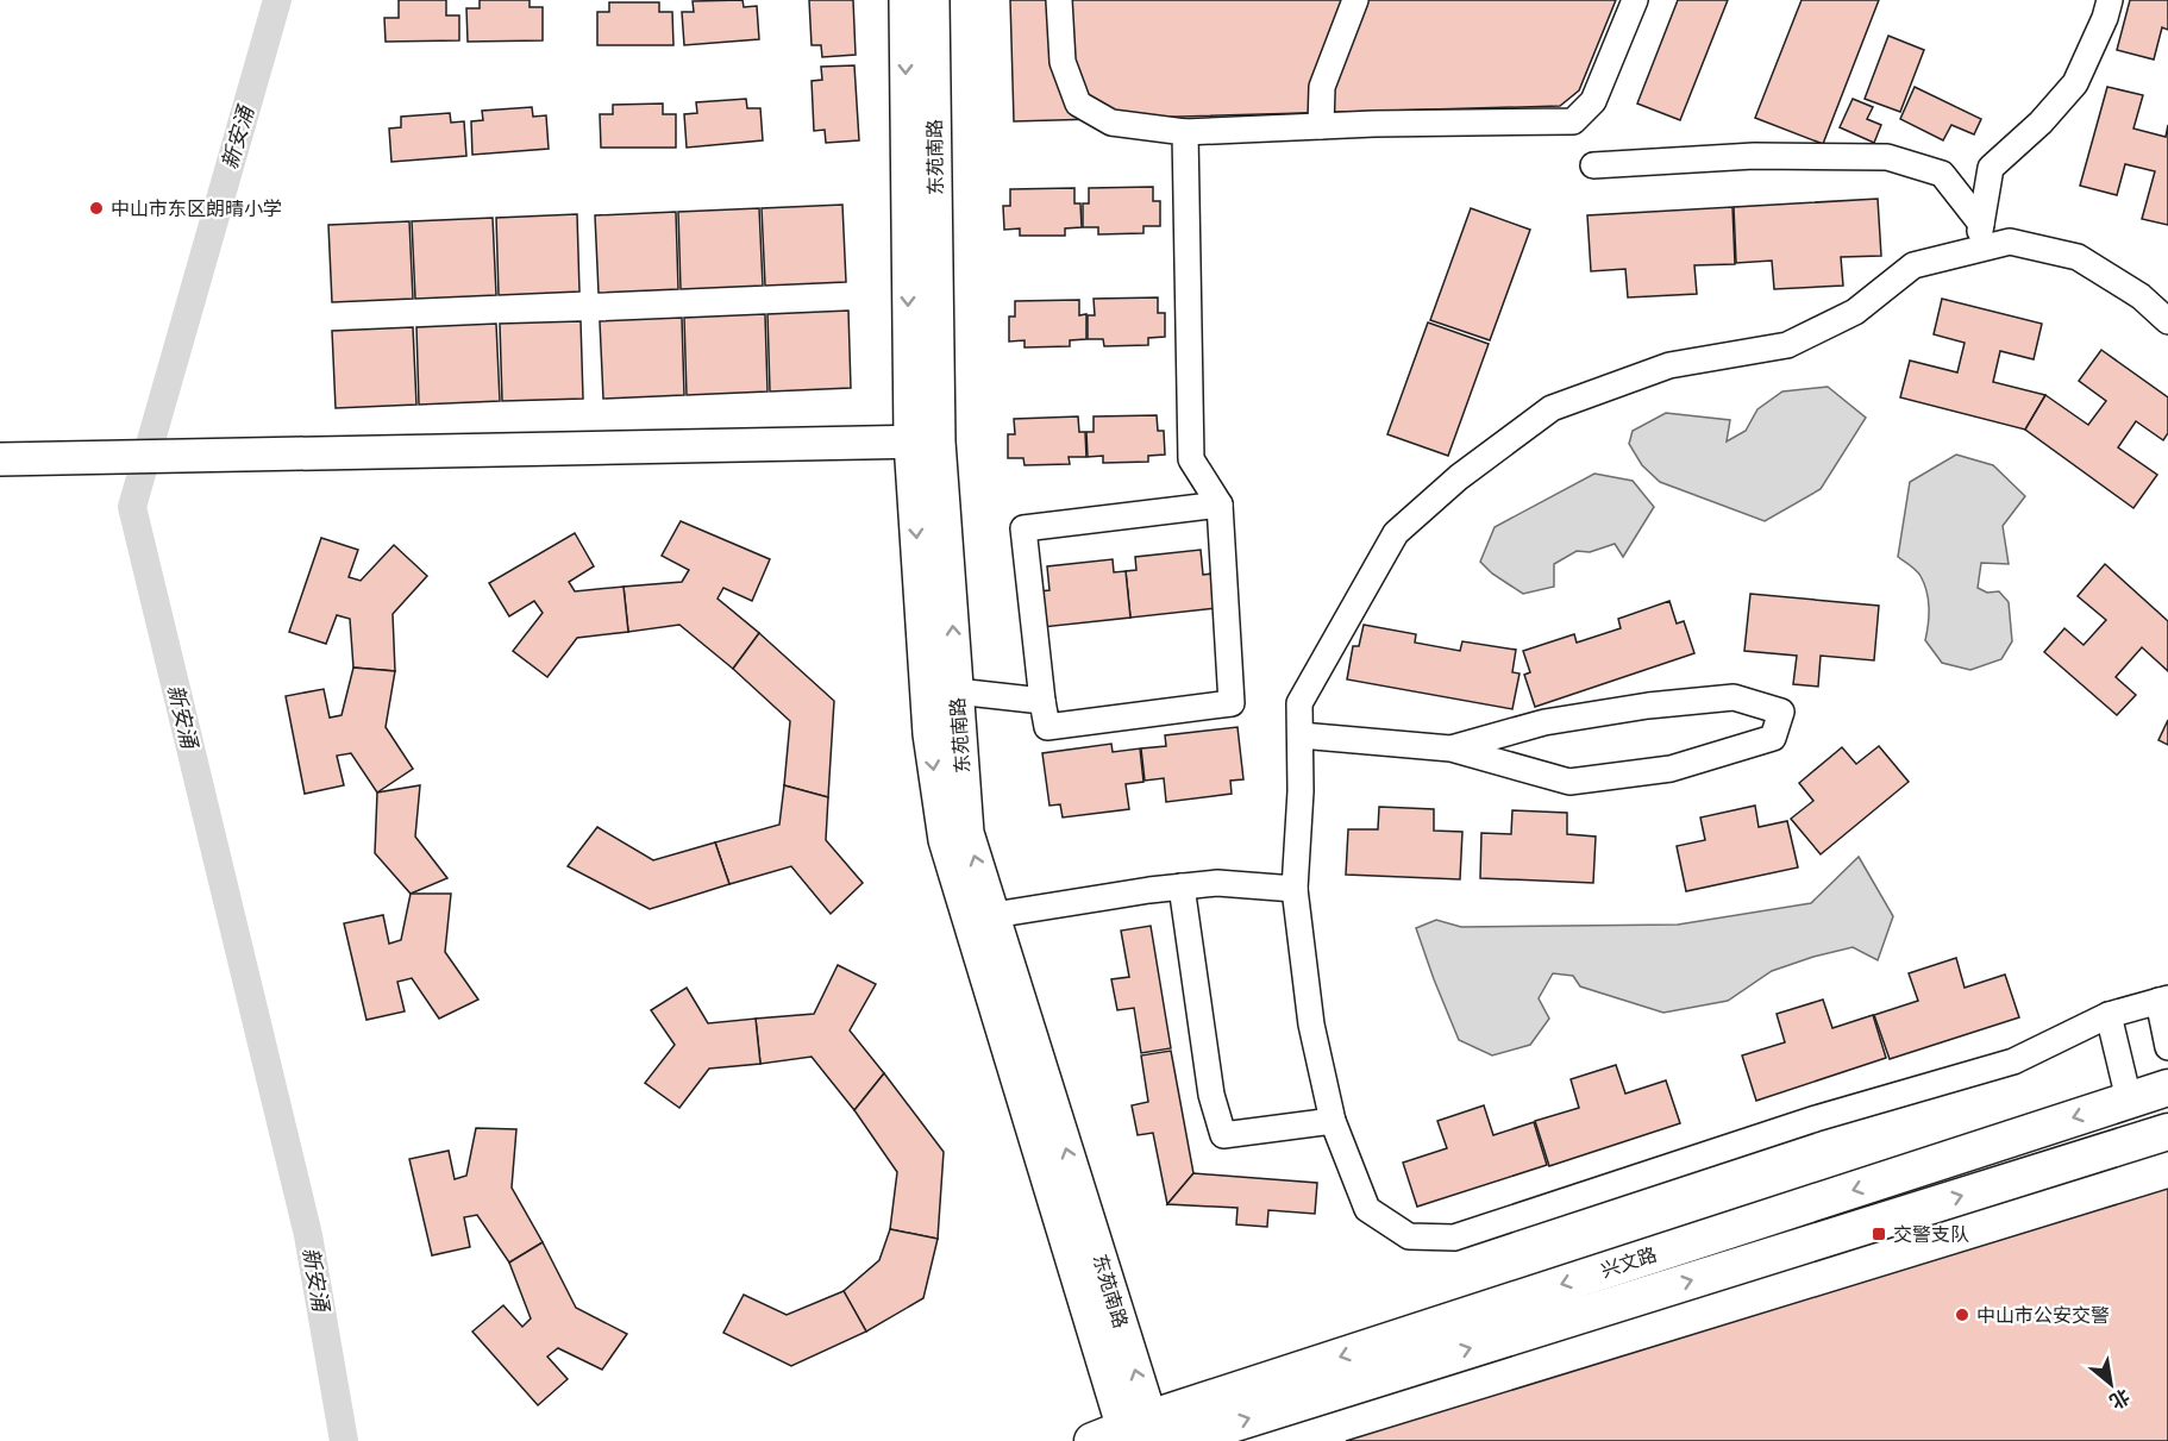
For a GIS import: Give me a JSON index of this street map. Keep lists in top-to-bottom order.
{
  "streets": {
    "main road": ["兴文路"],
    "street": ["东苑南路"]
  },
  "crossings": [
    ["东苑南路", "兴文路"]
  ],
  "water": ["新安涌"],
  "places": {
    "other": ["中山市东区朗晴小学", "中山市公安交警"],
    "transit": ["交警支队"]
  },
  "north": "bottom right"
}
